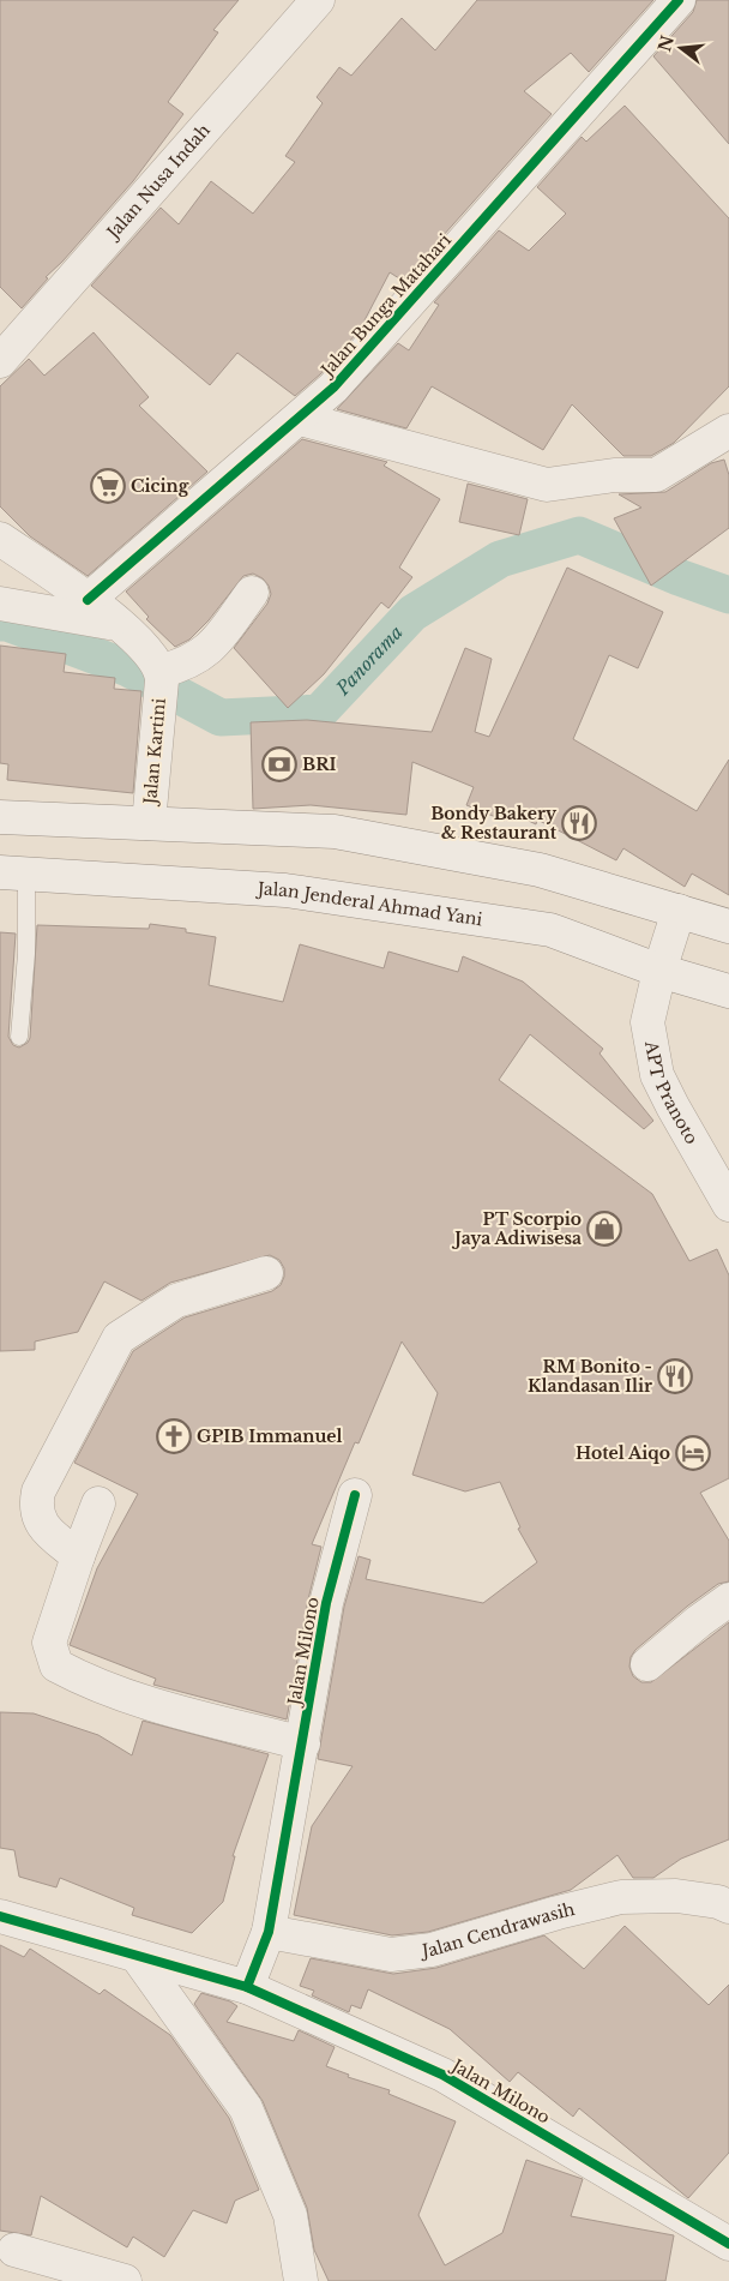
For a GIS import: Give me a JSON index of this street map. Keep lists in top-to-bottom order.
{
  "streets": {
    "street": [
      "Jalan Nusa Indah",
      "Jalan Bunga Matahari",
      "Jalan Kartini",
      "Jalan Jenderal Ahmad Yani",
      "APT Pranoto",
      "Jalan Milono",
      "Jalan Cendrawasih"
    ]
  },
  "crossings": [
    ["Jalan Jenderal Ahmad Yani", "APT Pranoto"],
    ["Jalan Milono", "Jalan Cendrawasih"]
  ],
  "water": ["Panorama"],
  "places": {
    "supermarket": ["Cicing"],
    "bank": ["BRI"],
    "restaurant": ["Bondy Bakery & Restaurant", "RM Bonito - Klandasan Ilir"],
    "shop": ["PT Scorpio Jaya Adiwisesa"],
    "church": ["GPIB Immanuel"],
    "hotel": ["Hotel Aiqo"]
  },
  "north": "left"
}
